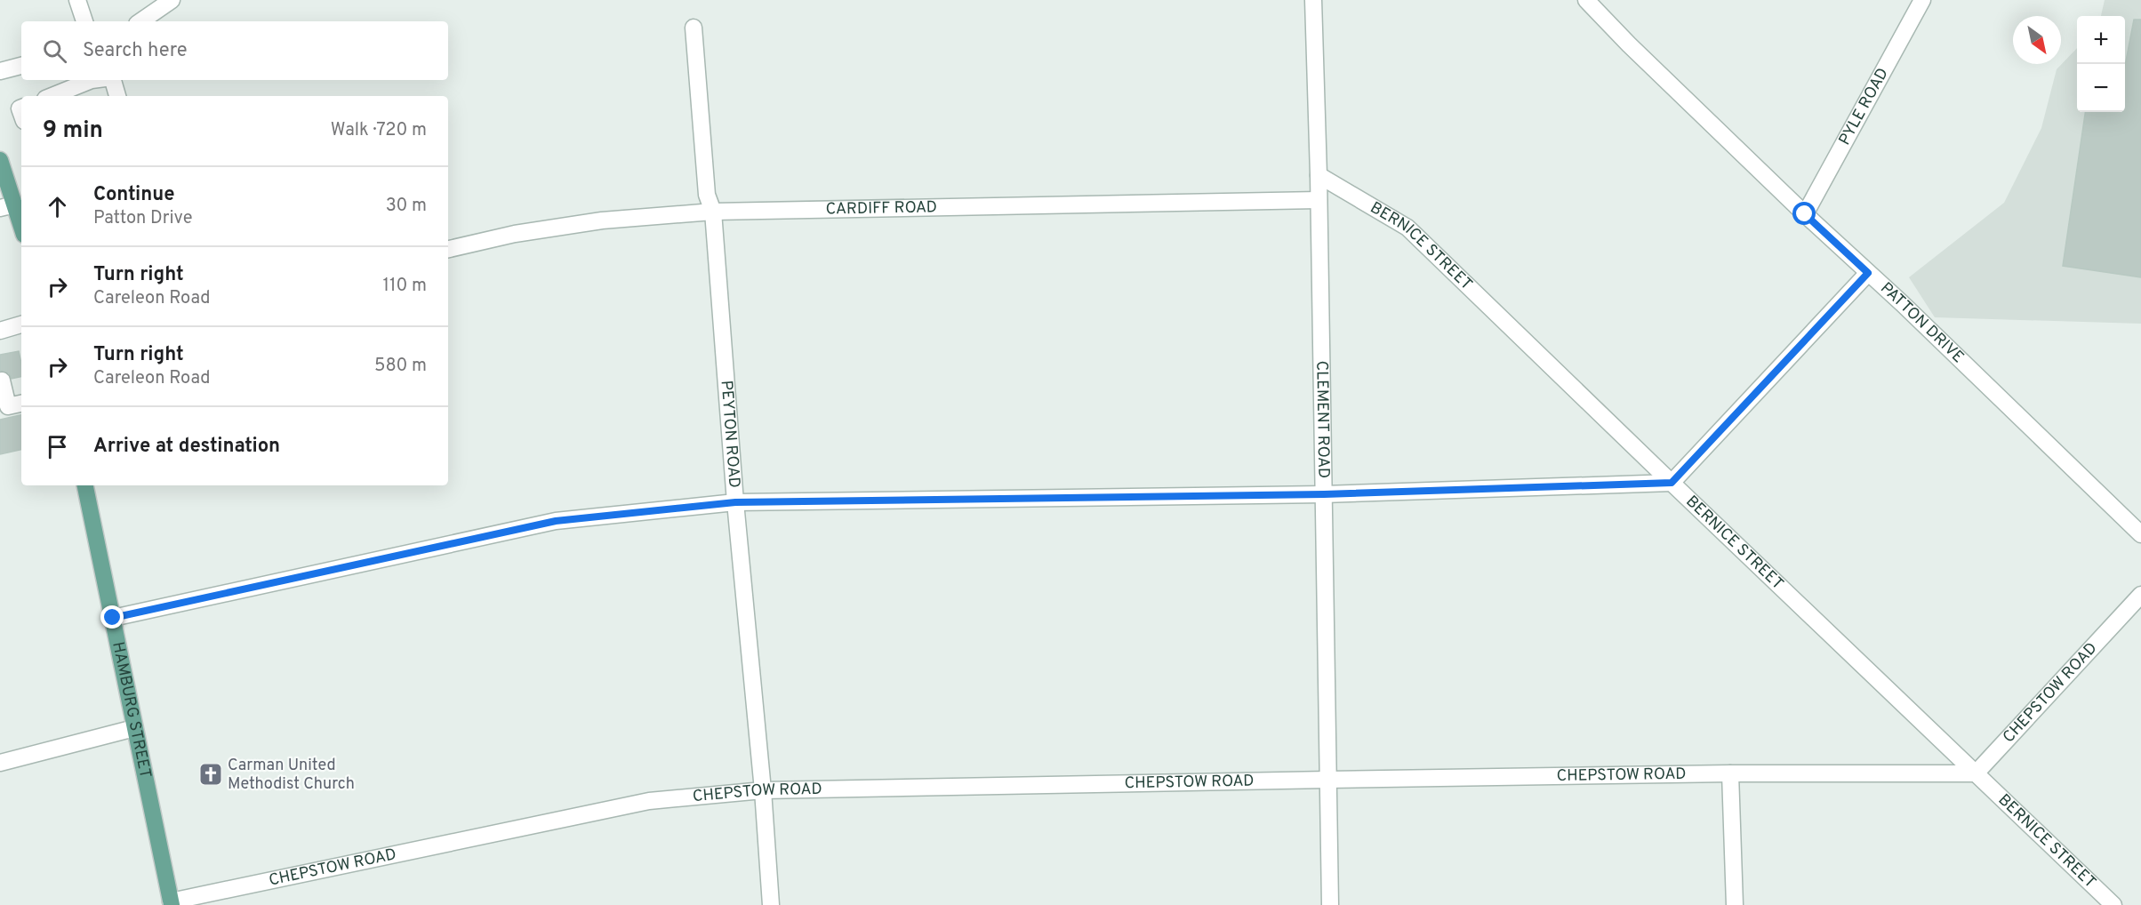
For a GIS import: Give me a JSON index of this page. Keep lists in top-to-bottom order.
{
  "streets": {
    "main road": ["HAMBURG STREET"],
    "street": [
      "PYLE ROAD",
      "CARDIFF ROAD",
      "BERNICE STREET",
      "PATTON DRIVE",
      "CLEMENT ROAD",
      "PEYTON ROAD",
      "CHEPSTOW ROAD"
    ]
  },
  "crossings": [
    ["PYLE ROAD", "PATTON DRIVE"],
    ["CARDIFF ROAD", "CLEMENT ROAD"],
    ["CARDIFF ROAD", "PEYTON ROAD"],
    ["BERNICE STREET", "CLEMENT ROAD"],
    ["BERNICE STREET", "CHEPSTOW ROAD"],
    ["CLEMENT ROAD", "CHEPSTOW ROAD"],
    ["PEYTON ROAD", "CHEPSTOW ROAD"],
    ["CHEPSTOW ROAD", "HAMBURG STREET"]
  ],
  "places": {
    "church": ["Carman United Methodist Church"]
  },
  "north": "bottom right",
  "page": {
    "map_buttons": ["+", "−"],
    "search": "Search here",
    "heading": ["9 min", "Walk · 720 m"],
    "list": [
      ["Continue", "Patton Drive", "30 m"],
      ["Turn right", "Careleon Road", "110 m"],
      ["Turn right", "Careleon Road", "580 m"],
      "Arrive at destination"
    ]
  }
}
